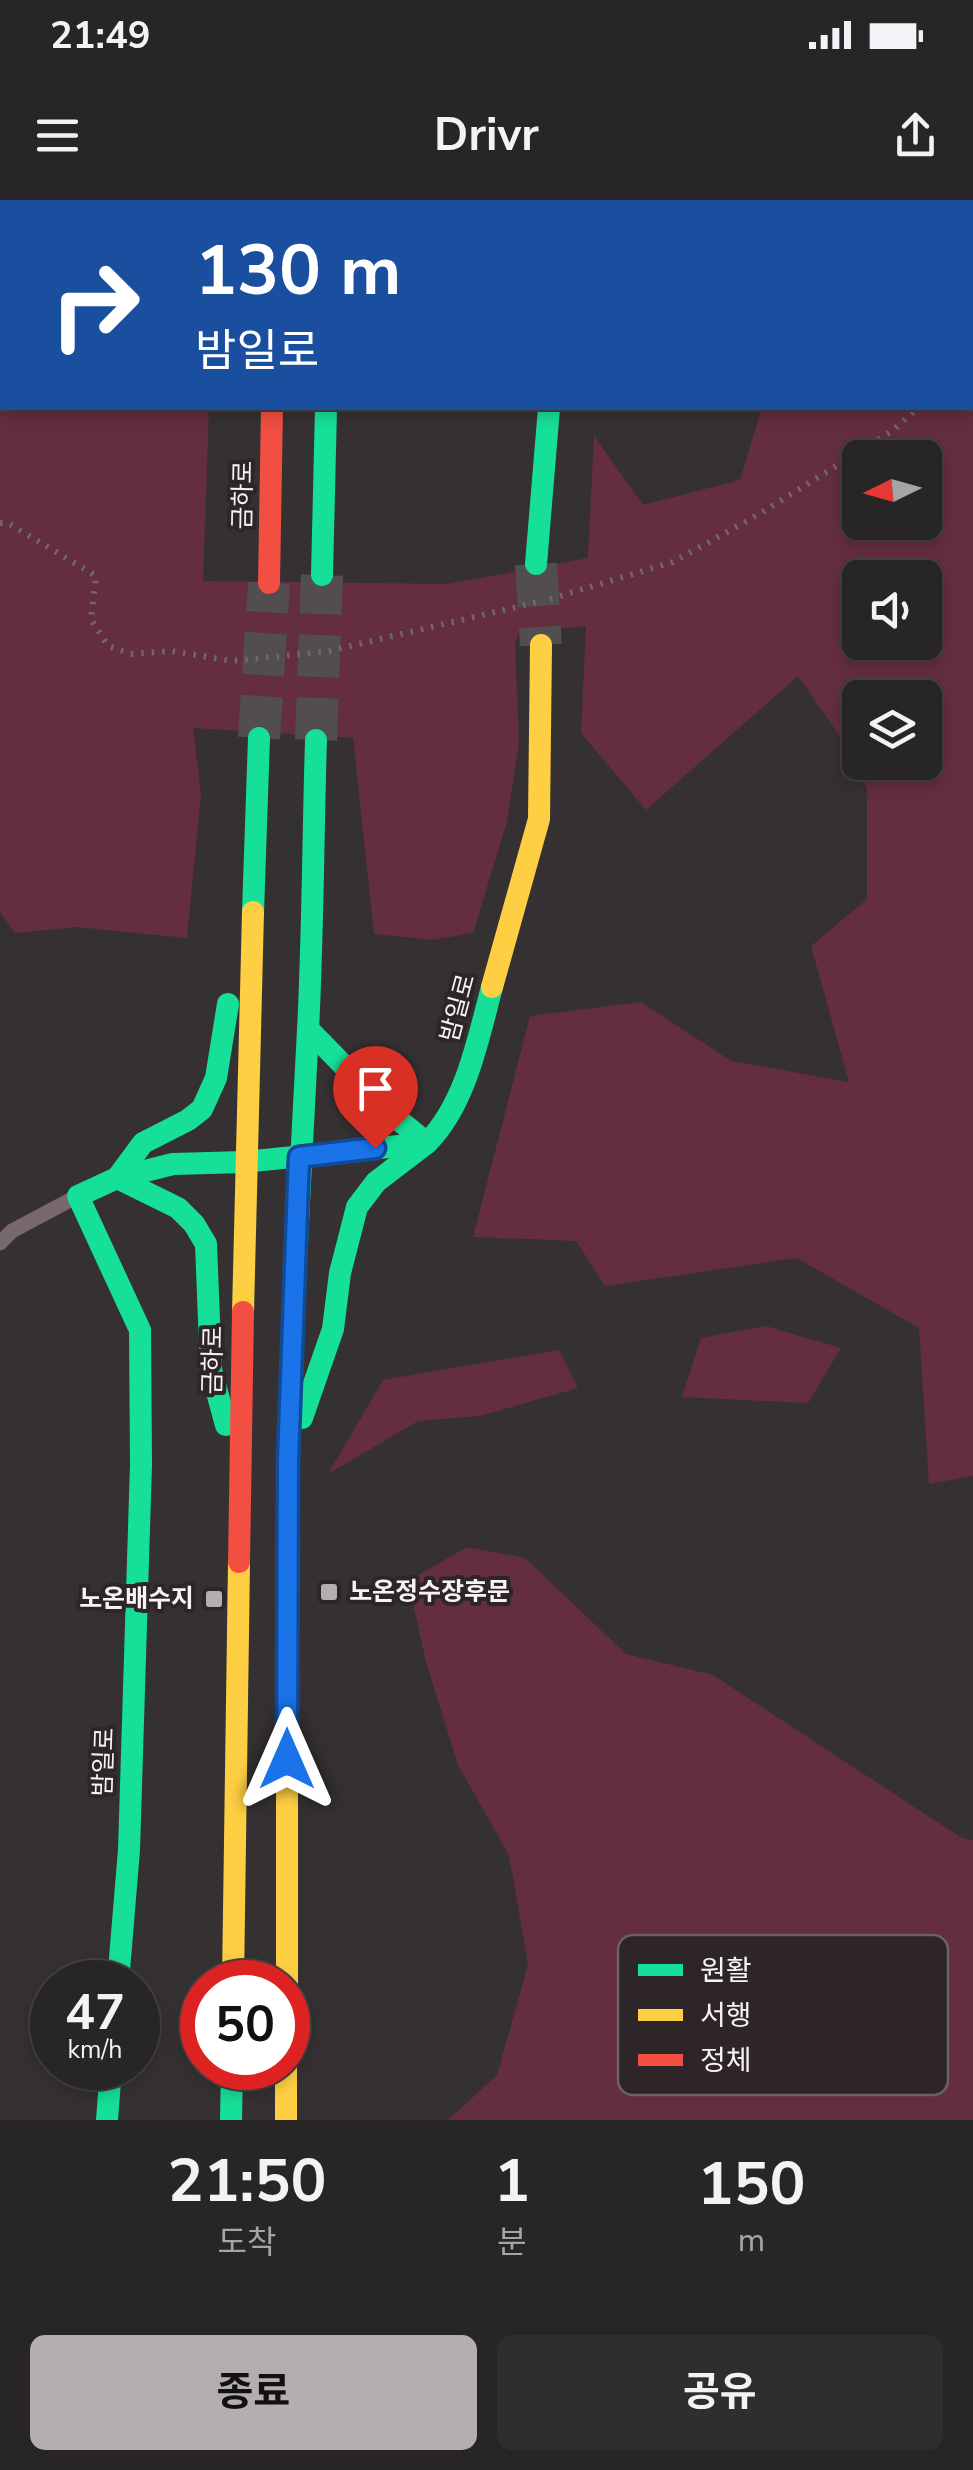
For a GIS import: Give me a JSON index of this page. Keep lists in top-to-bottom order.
{
  "streets": {
    "main road": ["금하로", "밤일로"]
  },
  "places": {
    "transit": ["노온정수장후문", "노온배수지"]
  },
  "legend": ["원활", "서행", "정체"],
  "north": "left",
  "page": {
    "status": "21:49",
    "header": "Drivr",
    "turn": ["130 m", "밤일로"],
    "speed": "47 km/h",
    "limit": "50",
    "eta": [
      "21:50",
      "도착",
      "1",
      "분",
      "150",
      "m"
    ],
    "buttons": ["종료", "공유"]
  }
}
